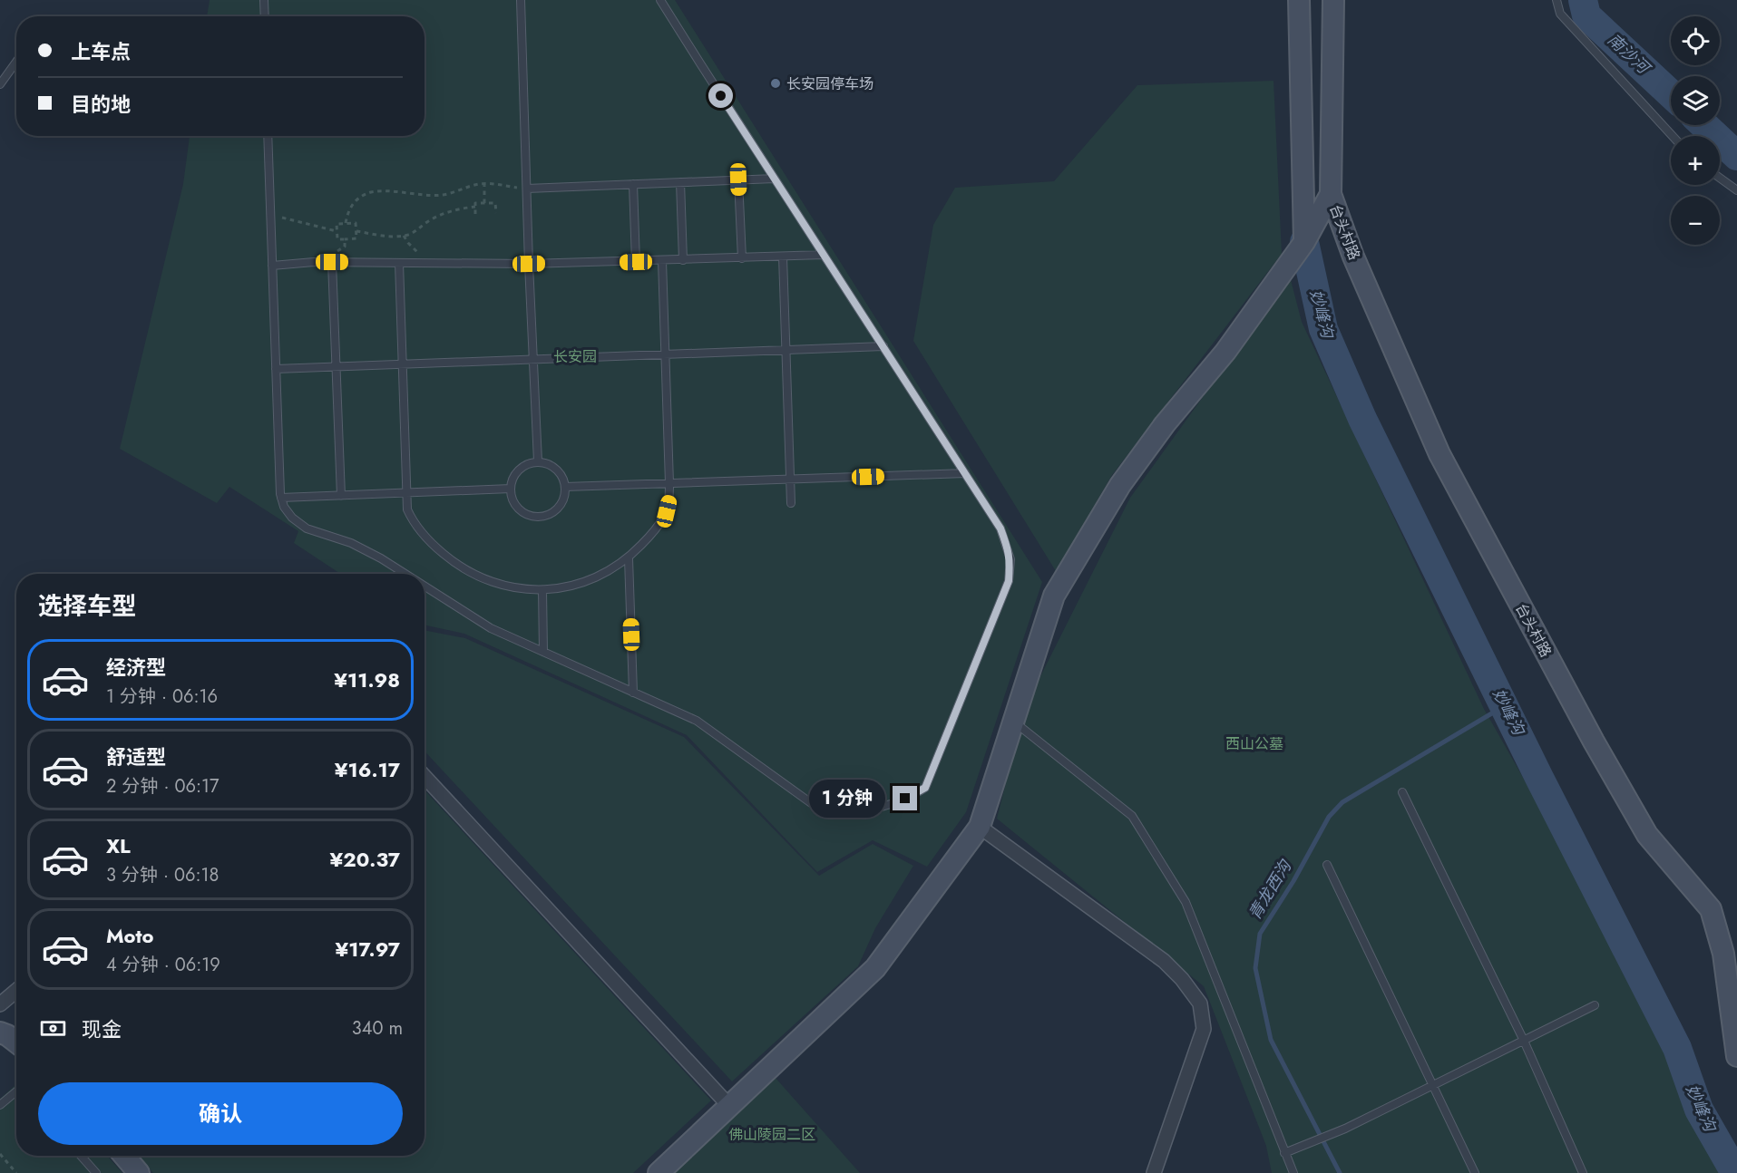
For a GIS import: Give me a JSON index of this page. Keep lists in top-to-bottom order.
{
  "streets": {
    "street": ["台头村路"]
  },
  "water": ["南沙河", "妙峰沟", "青龙西沟"],
  "parks": ["长安园", "西山公墓", "佛山陵园二区"],
  "places": ["长安园停车场"],
  "page": {
    "map_buttons": ["+", "−"],
    "banner": ["上车点", "目的地"],
    "heading": "选择车型",
    "list": [
      {
        "name": "经济型",
        "note": "1 分钟 · 06:16",
        "value": "¥11.98"
      },
      {
        "name": "舒适型",
        "note": "2 分钟 · 06:17",
        "value": "¥16.17"
      },
      {
        "name": "XL",
        "note": "3 分钟 · 06:18",
        "value": "¥20.37"
      },
      {
        "name": "Moto",
        "note": "4 分钟 · 06:19",
        "value": "¥17.97"
      }
    ],
    "bubble": "1 分钟",
    "pay": ["现金", "340 m"],
    "buttons": "确认"
  }
}
